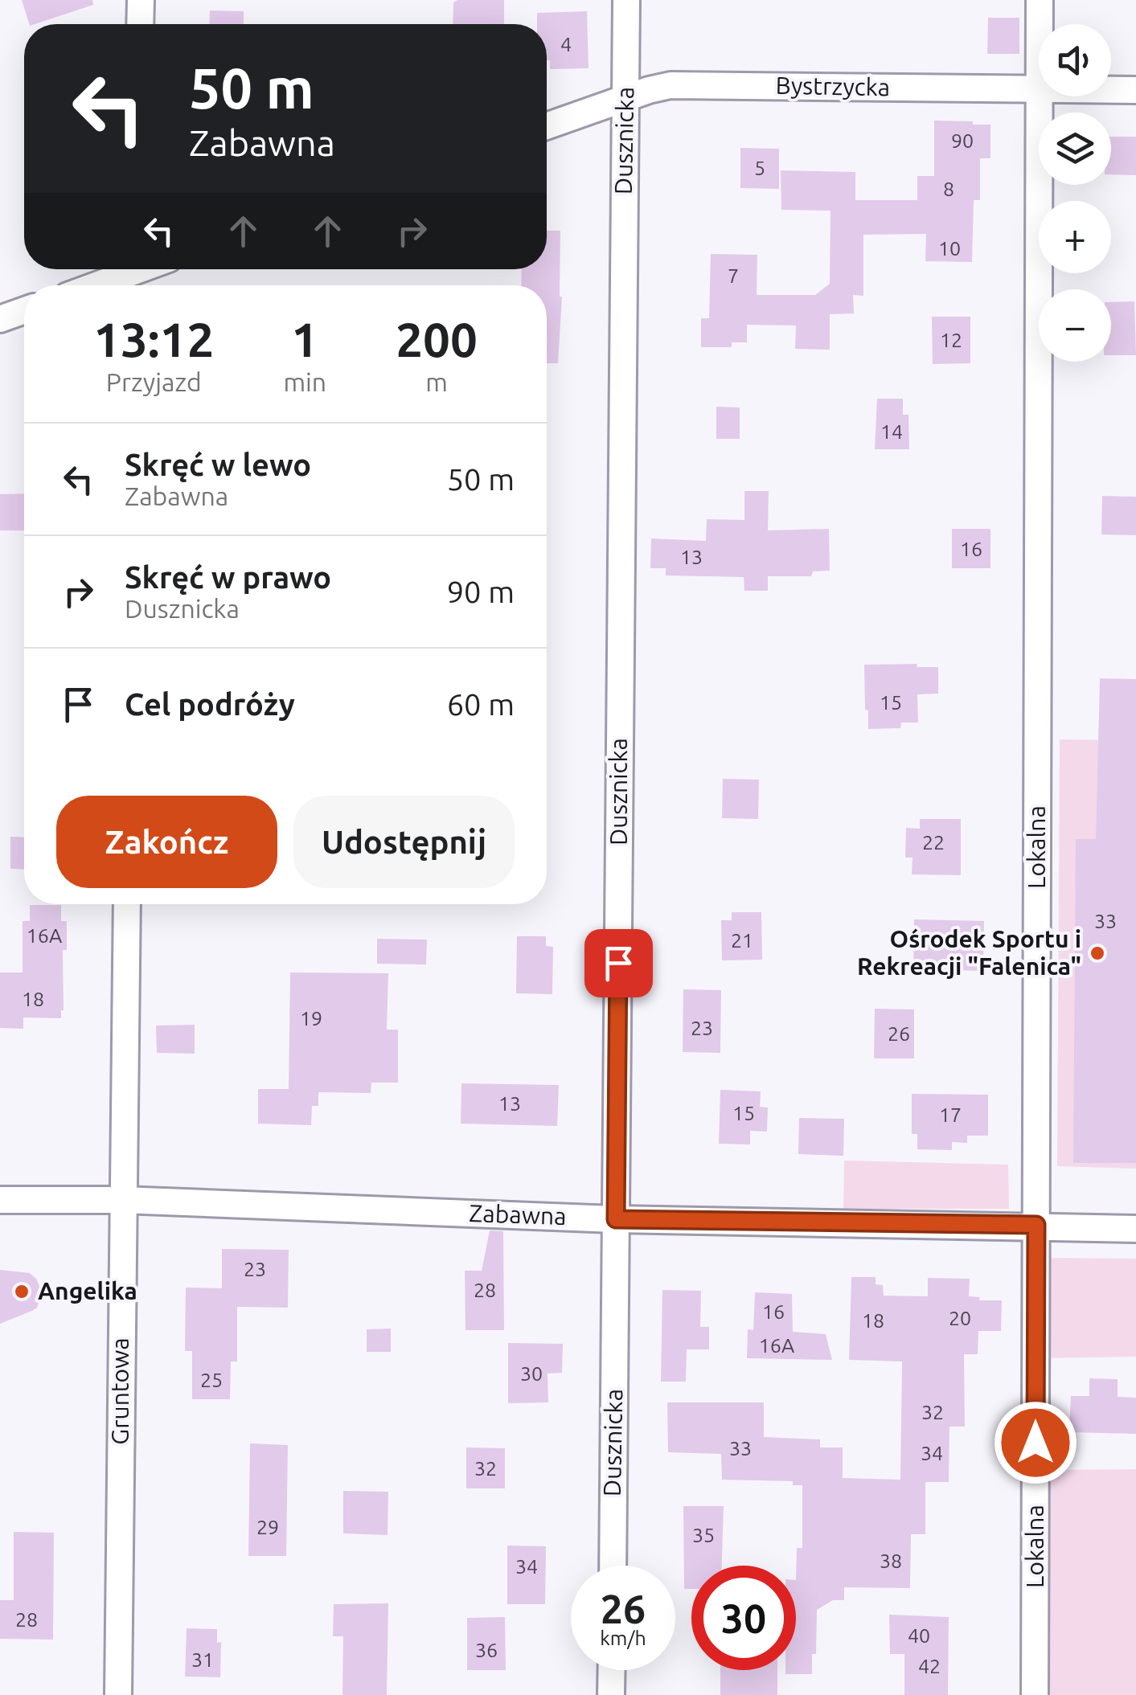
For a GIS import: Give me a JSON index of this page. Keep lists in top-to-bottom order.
{
  "streets": {
    "street": [
      "Bystrzycka",
      "Dusznicka",
      "Lokalna",
      "Zabawna",
      "Gruntowa"
    ]
  },
  "crossings": [
    ["Bystrzycka", "Dusznicka"],
    ["Bystrzycka", "Lokalna"],
    ["Dusznicka", "Zabawna"],
    ["Lokalna", "Zabawna"],
    ["Zabawna", "Gruntowa"]
  ],
  "places": ["Ośrodek Sportu i Rekreacji \"Falenica\"", "Angelika"],
  "house_numbers": [
    "4",
    "90",
    "5",
    "8",
    "10",
    "7",
    "12",
    "14",
    "16",
    "13",
    "15",
    "22",
    "33",
    "16A",
    "21",
    "18",
    "19",
    "23",
    "26",
    "13",
    "15",
    "17",
    "23",
    "28",
    "16",
    "20",
    "18",
    "16A",
    "30",
    "25",
    "32",
    "33",
    "34",
    "32",
    "29",
    "35",
    "38",
    "34",
    "28",
    "40",
    "36",
    "31",
    "42"
  ],
  "page": {
    "map_buttons": ["+", "−"],
    "turn": ["50 m", "Zabawna"],
    "eta": [
      "13:12",
      "Przyjazd",
      "1",
      "min",
      "200",
      "m"
    ],
    "list": [
      {
        "name": "Skręć w lewo",
        "note": "Zabawna",
        "value": "50 m"
      },
      {
        "name": "Skręć w prawo",
        "note": "Dusznicka",
        "value": "90 m"
      },
      {
        "name": "Cel podróży",
        "value": "60 m"
      }
    ],
    "buttons": ["Zakończ", "Udostępnij"],
    "speed": "26 km/h",
    "limit": "30"
  }
}
